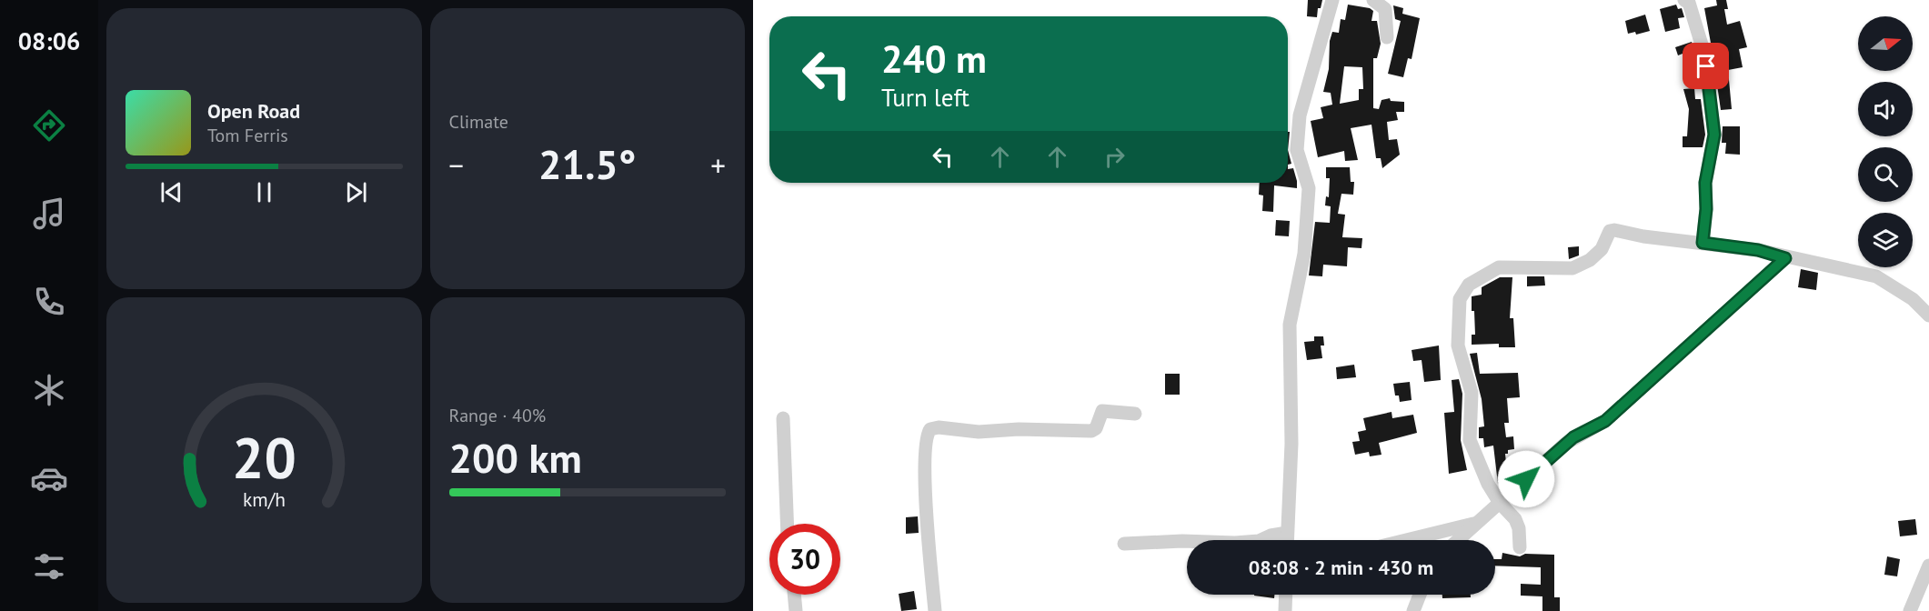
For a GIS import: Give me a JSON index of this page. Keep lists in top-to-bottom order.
{
  "north": "right",
  "page": {
    "tabs": "08:06",
    "tile": [
      "Climate",
      ["Range · 40%", "200 km"]
    ],
    "turn": ["240 m", "Turn left"],
    "song": ["Open Road", "Tom Ferris"],
    "heat": ["−", "21.5°", "+"],
    "limit": "30",
    "trip": "08:08 · 2 min · 430 m",
    "gauge": ["20", "km/h"]
  }
}
